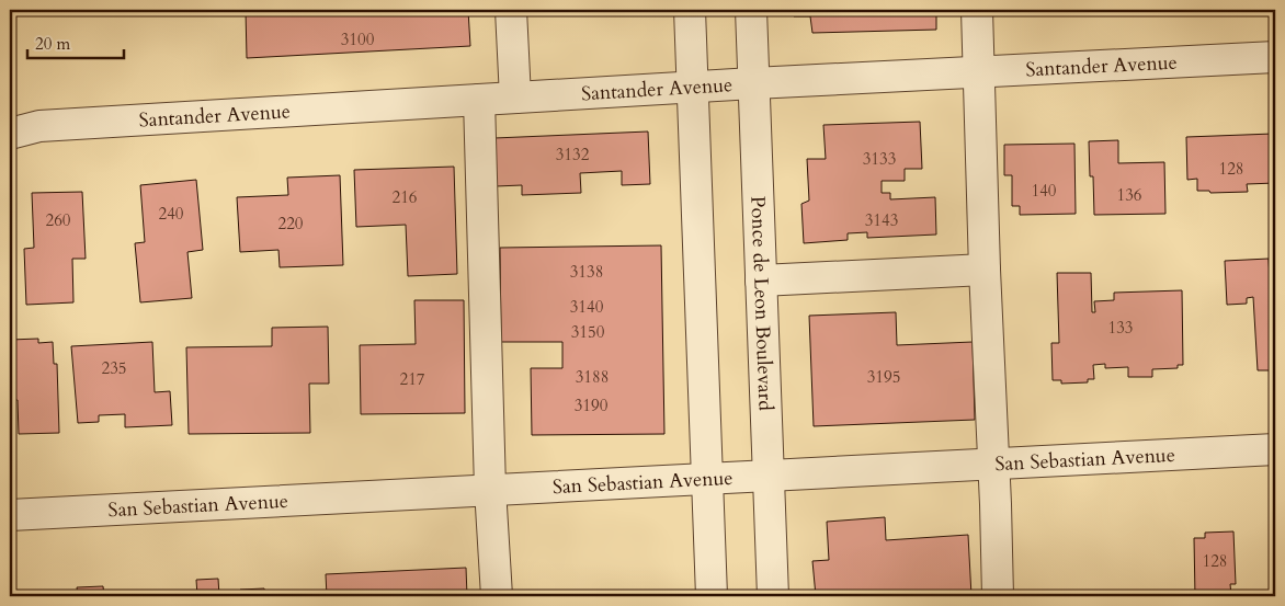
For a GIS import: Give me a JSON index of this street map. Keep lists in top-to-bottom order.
{
  "streets": {
    "street": ["Santander Avenue", "Ponce de Leon Boulevard", "San Sebastian Avenue"]
  },
  "crossings": [
    ["Santander Avenue", "Ponce de Leon Boulevard"],
    ["Ponce de Leon Boulevard", "San Sebastian Avenue"]
  ],
  "house_numbers": [
    "3100",
    "3132",
    "3133",
    "128",
    "140",
    "136",
    "216",
    "240",
    "260",
    "3143",
    "220",
    "3138",
    "3140",
    "133",
    "3150",
    "235",
    "3188",
    "3195",
    "217",
    "3190",
    "128"
  ],
  "scale_bar": "20 m"
}
